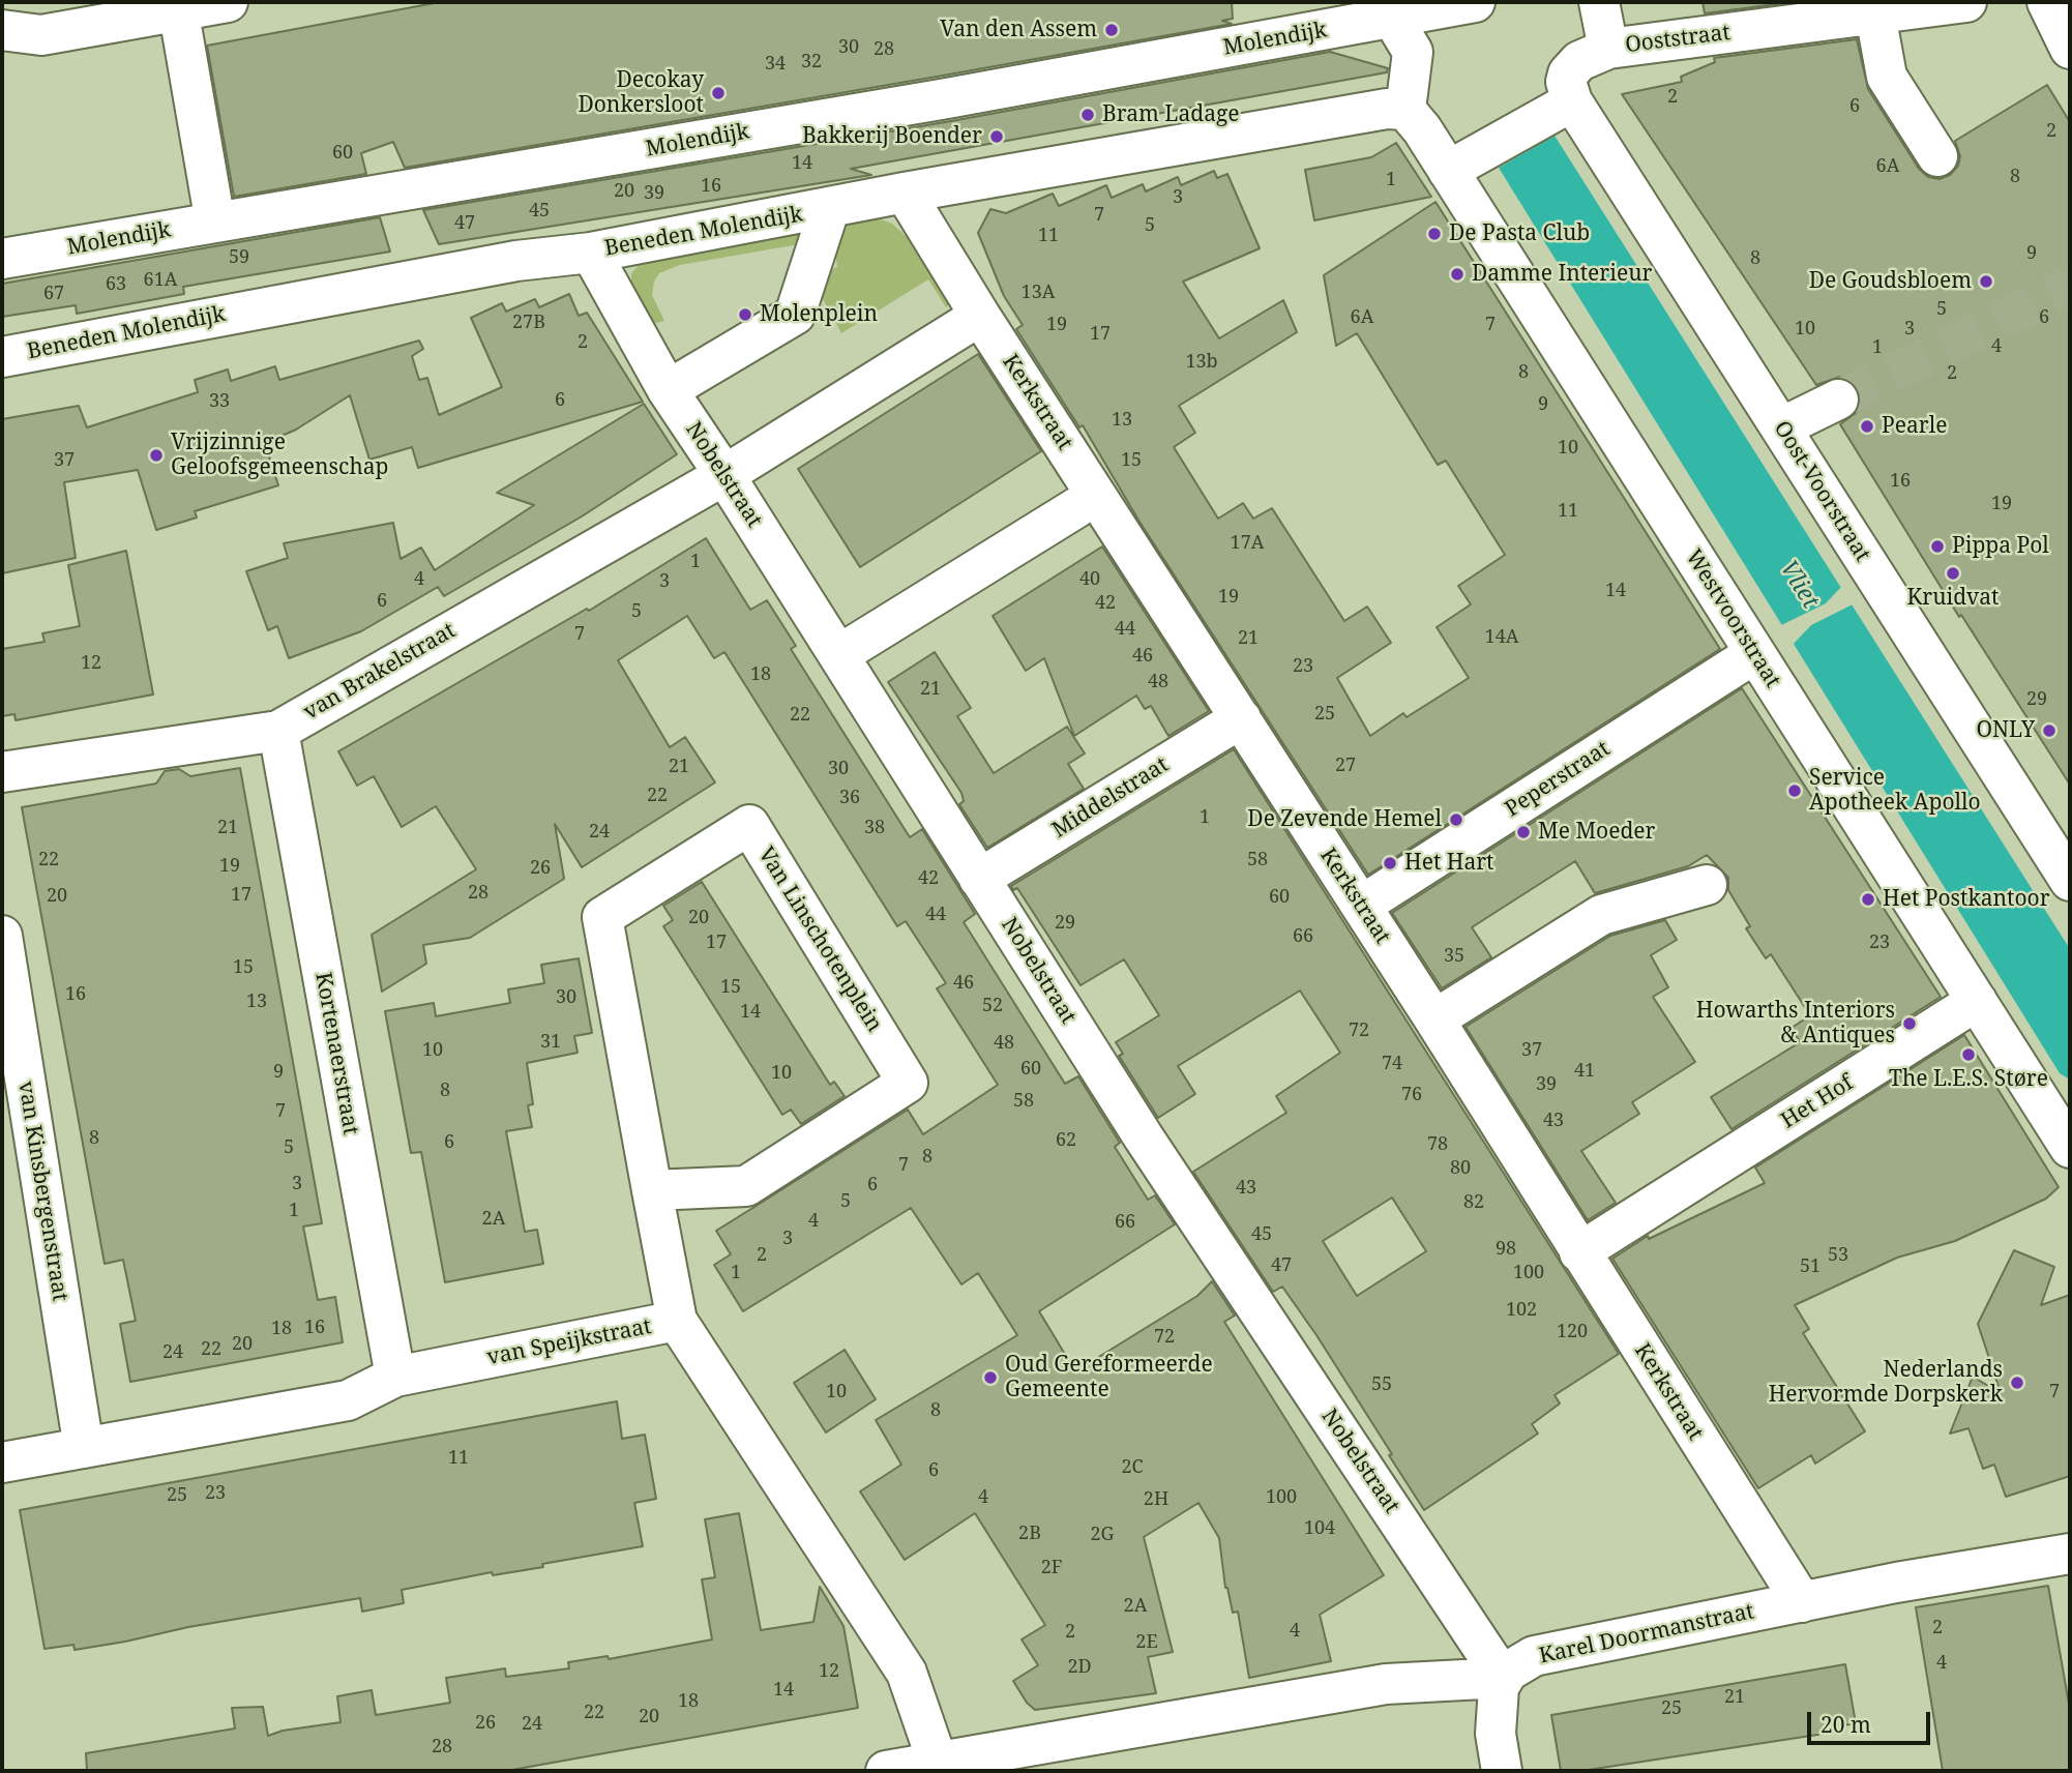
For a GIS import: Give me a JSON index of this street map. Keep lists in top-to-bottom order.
{
  "streets": {
    "street": [
      "Molendijk",
      "Ooststraat",
      "Beneden Molendijk",
      "Kerkstraat",
      "Nobelstraat",
      "Oost-Voorstraat",
      "Westvoorstraat",
      "van Brakelstraat",
      "Peperstraat",
      "Middelstraat",
      "Van Linschotenplein",
      "Kortenaerstraat",
      "Het Hof",
      "van Kinsbergenstraat",
      "van Speijkstraat",
      "Karel Doormanstraat"
    ]
  },
  "crossings": [
    ["Ooststraat", "Oost-Voorstraat"],
    ["Beneden Molendijk", "Kerkstraat"],
    ["Beneden Molendijk", "Nobelstraat"],
    ["Beneden Molendijk", "Westvoorstraat"],
    ["Kerkstraat", "van Brakelstraat"],
    ["Kerkstraat", "Peperstraat"],
    ["Kerkstraat", "Middelstraat"],
    ["Kerkstraat", "Het Hof"],
    ["Kerkstraat", "Karel Doormanstraat"],
    ["Nobelstraat", "van Brakelstraat"],
    ["Nobelstraat", "Middelstraat"],
    ["Nobelstraat", "Karel Doormanstraat"],
    ["Westvoorstraat", "Peperstraat"],
    ["Westvoorstraat", "Het Hof"],
    ["van Brakelstraat", "Kortenaerstraat"],
    ["Van Linschotenplein", "van Speijkstraat"],
    ["Kortenaerstraat", "van Speijkstraat"],
    ["van Kinsbergenstraat", "van Speijkstraat"]
  ],
  "water": ["Vliet"],
  "places": [
    "Van den Assem",
    "Decokay Donkersloot",
    "Bram Ladage",
    "Bakkerij Boender",
    "De Pasta Club",
    "Damme Interieur",
    "De Goudsbloem",
    "Molenplein",
    "Pearle",
    "Vrijzinnige Geloofsgemeenschap",
    "Pippa Pol",
    "Kruidvat",
    "ONLY",
    "Service Apotheek Apollo",
    "De Zevende Hemel",
    "Me Moeder",
    "Het Hart",
    "Het Postkantoor",
    "Howarths Interiors & Antiques",
    "The L.E.S. Støre",
    "Oud Gereformeerde Gemeente",
    "Nederlands Hervormde Dorpskerk"
  ],
  "house_numbers": [
    "30",
    "28",
    "32",
    "34",
    "2",
    "6",
    "2",
    "60",
    "14",
    "6A",
    "8",
    "1",
    "16",
    "20",
    "39",
    "3",
    "45",
    "7",
    "47",
    "5",
    "11",
    "9",
    "59",
    "8",
    "61A",
    "63",
    "13A",
    "67",
    "5",
    "6A",
    "6",
    "27B",
    "19",
    "7",
    "10",
    "3",
    "17",
    "2",
    "4",
    "1",
    "13b",
    "8",
    "2",
    "6",
    "33",
    "9",
    "13",
    "10",
    "37",
    "15",
    "16",
    "19",
    "11",
    "17A",
    "1",
    "4",
    "40",
    "3",
    "14",
    "19",
    "6",
    "42",
    "5",
    "44",
    "7",
    "14A",
    "21",
    "46",
    "12",
    "23",
    "18",
    "48",
    "21",
    "29",
    "25",
    "22",
    "27",
    "21",
    "30",
    "22",
    "36",
    "1",
    "21",
    "38",
    "24",
    "22",
    "58",
    "19",
    "26",
    "42",
    "28",
    "17",
    "20",
    "60",
    "44",
    "20",
    "29",
    "66",
    "17",
    "23",
    "35",
    "15",
    "46",
    "15",
    "16",
    "30",
    "13",
    "52",
    "14",
    "72",
    "31",
    "48",
    "10",
    "37",
    "74",
    "60",
    "41",
    "9",
    "10",
    "39",
    "8",
    "76",
    "58",
    "7",
    "43",
    "8",
    "62",
    "6",
    "78",
    "5",
    "8",
    "7",
    "80",
    "3",
    "6",
    "43",
    "5",
    "82",
    "1",
    "2A",
    "4",
    "66",
    "45",
    "3",
    "98",
    "2",
    "53",
    "47",
    "51",
    "1",
    "100",
    "102",
    "16",
    "18",
    "120",
    "72",
    "20",
    "22",
    "24",
    "55",
    "10",
    "7",
    "8",
    "11",
    "2C",
    "6",
    "23",
    "25",
    "4",
    "100",
    "2H",
    "104",
    "2B",
    "2G",
    "2F",
    "2A",
    "2",
    "4",
    "2",
    "2E",
    "4",
    "2D",
    "12",
    "14",
    "21",
    "18",
    "25",
    "22",
    "20",
    "26",
    "24",
    "28"
  ],
  "scale_bar": "20 m"
}
